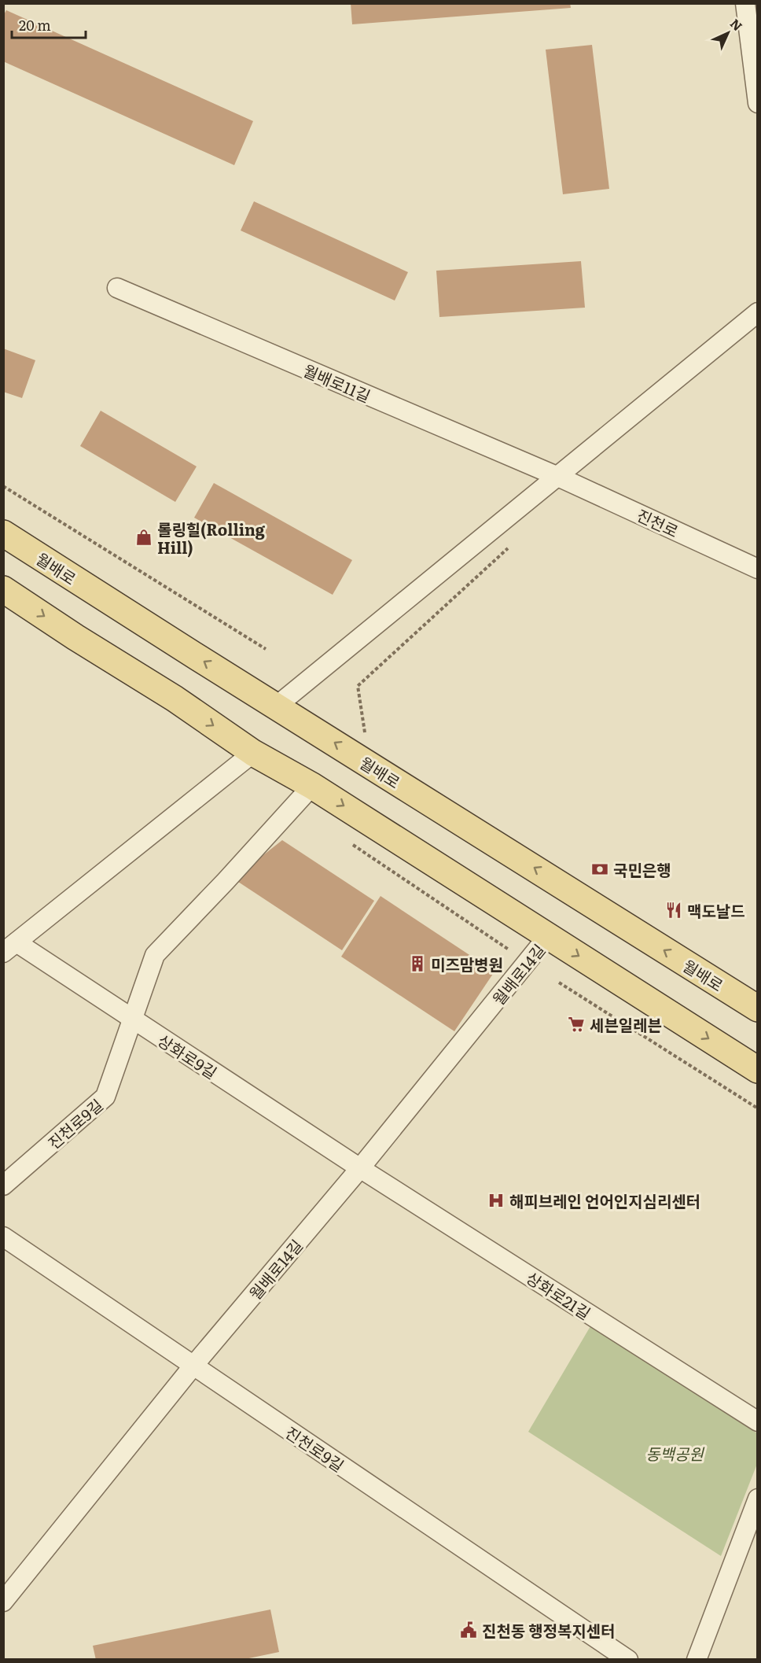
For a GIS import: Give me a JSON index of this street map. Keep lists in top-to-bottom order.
{
  "streets": {
    "main road": ["월배로"],
    "street": [
      "월배로11길",
      "진천로",
      "월배로14길",
      "상화로9길",
      "진천로9길",
      "상화로21길"
    ]
  },
  "crossings": [
    ["월배로11길", "진천로"],
    ["월배로14길", "상화로9길"],
    ["월배로14길", "진천로9길"],
    ["월배로14길", "상화로21길"],
    ["상화로9길", "진천로9길"],
    ["상화로9길", "상화로21길"]
  ],
  "parks": ["동백공원"],
  "places": {
    "shop": ["롤링힐(Rolling Hill)"],
    "bank": ["국민은행"],
    "restaurant": ["맥도날드"],
    "building": ["미즈맘병원"],
    "supermarket": ["세븐일레븐"],
    "hospital": ["해피브레인 언어인지심리센터"],
    "public building": ["진천동 행정복지센터"]
  },
  "scale_bar": "20 m",
  "north": "top right"
}
